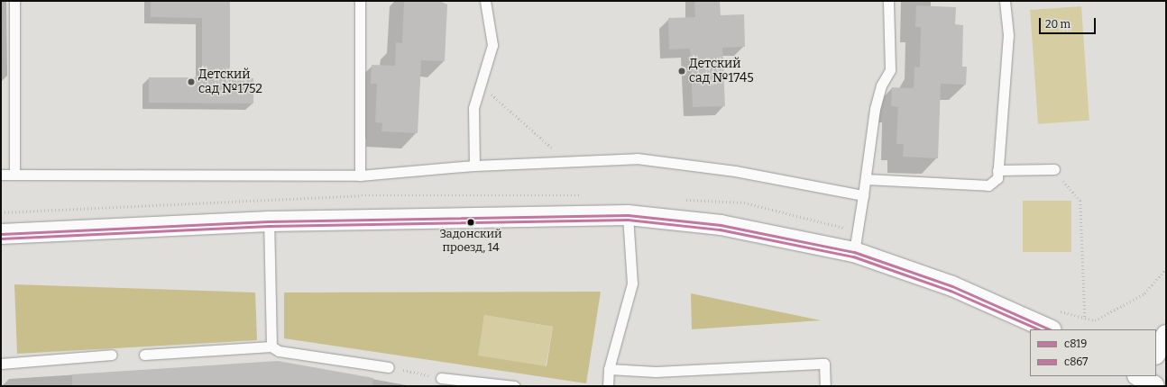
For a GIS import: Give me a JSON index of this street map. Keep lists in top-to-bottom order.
{
  "places": ["Детский сад №1745", "Детский сад №1752", "Задонский проезд, 14"],
  "lines": ["transit line с819", "transit line с867"],
  "legend": ["с819", "с867"],
  "scale_bar": "20 m"
}
